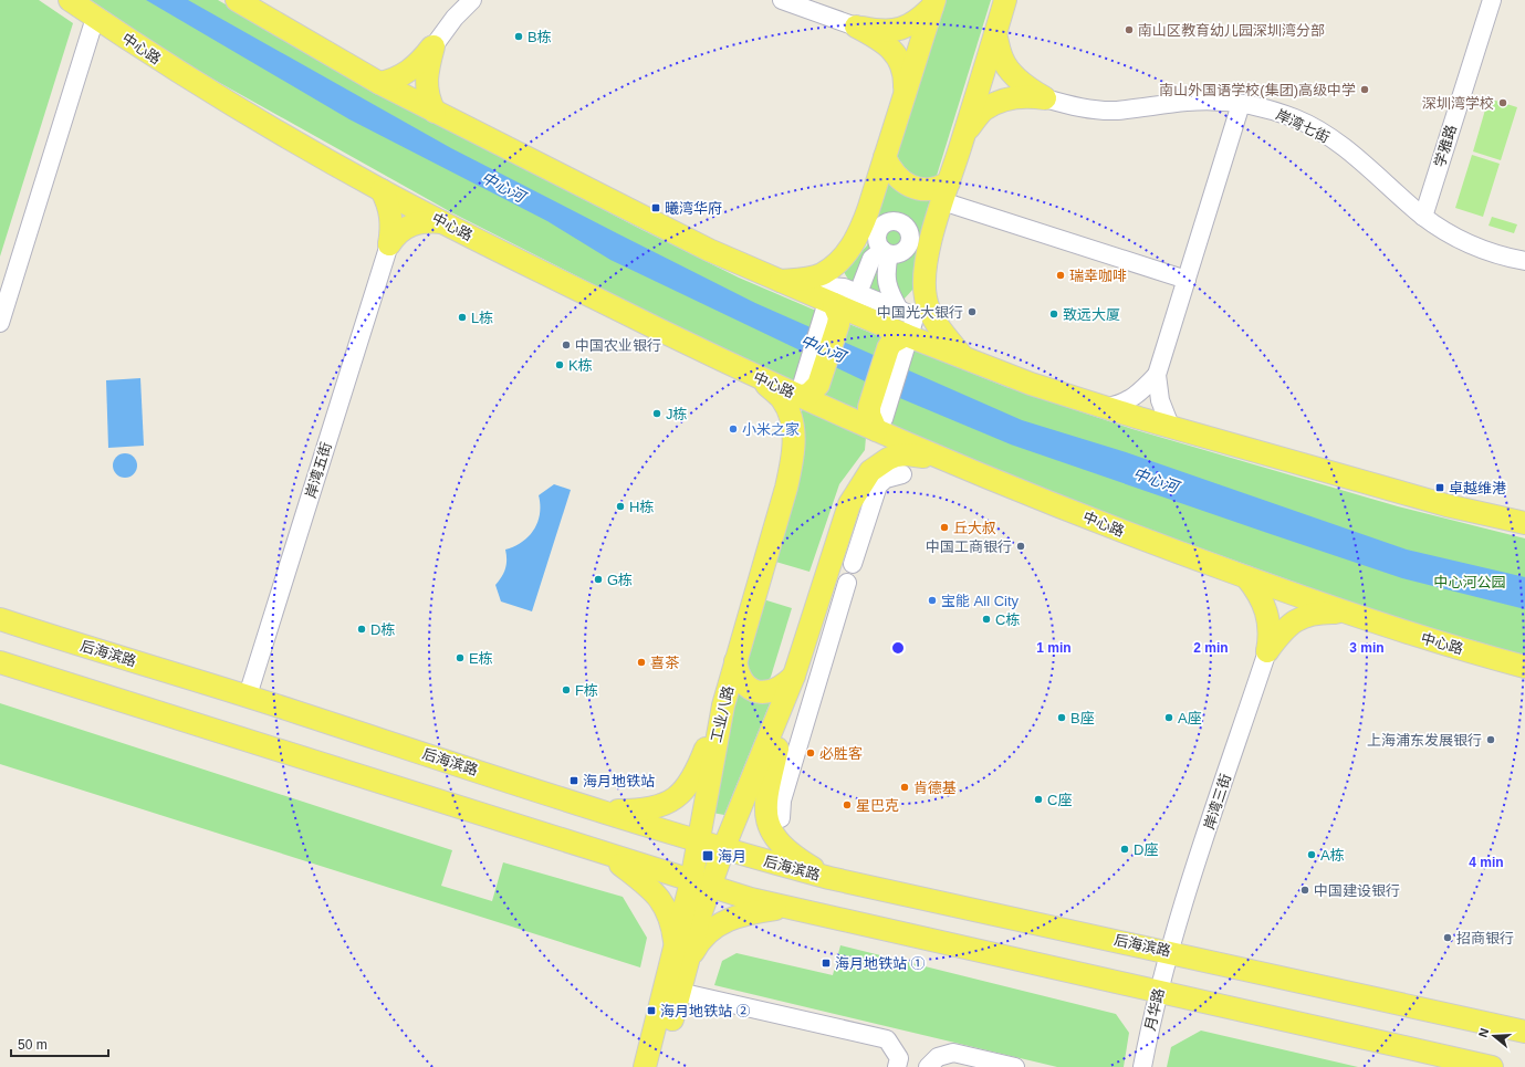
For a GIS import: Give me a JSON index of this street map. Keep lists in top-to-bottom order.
{
  "streets": {
    "main road": ["中心路", "后海滨路", "工业八路"],
    "street": [
      "岸湾七街",
      "学雅路",
      "岸湾五街",
      "岸湾三街",
      "月华路"
    ]
  },
  "crossings": [
    ["中心路", "工业八路"],
    ["岸湾七街", "学雅路"],
    ["岸湾五街", "后海滨路"],
    ["后海滨路", "工业八路"],
    ["后海滨路", "岸湾三街"],
    ["后海滨路", "月华路"],
    ["岸湾三街", "月华路"]
  ],
  "water": ["中心河"],
  "parks": ["中心河公园"],
  "places": {
    "other": [
      "南山区教育幼儿园深圳湾分部",
      "B栋",
      "南山外国语学校(集团)高级中学",
      "深圳湾学校",
      "瑞幸咖啡",
      "中国光大银行",
      "致远大厦",
      "L栋",
      "中国农业银行",
      "K栋",
      "J栋",
      "小米之家",
      "H栋",
      "丘大叔",
      "中国工商银行",
      "G栋",
      "宝能 All City",
      "C栋",
      "D栋",
      "E栋",
      "喜茶",
      "F栋",
      "B座",
      "A座",
      "上海浦东发展银行",
      "必胜客",
      "肯德基",
      "C座",
      "星巴克",
      "D座",
      "A栋",
      "中国建设银行",
      "招商银行"
    ],
    "transit": [
      "曦湾华府",
      "卓越维港",
      "海月地铁站",
      "海月",
      "海月地铁站 ①",
      "海月地铁站 ②"
    ]
  },
  "scale_bar": "50 m",
  "north": "left",
  "rings": [
    "1 min",
    "2 min",
    "3 min",
    "4 min"
  ]
}
